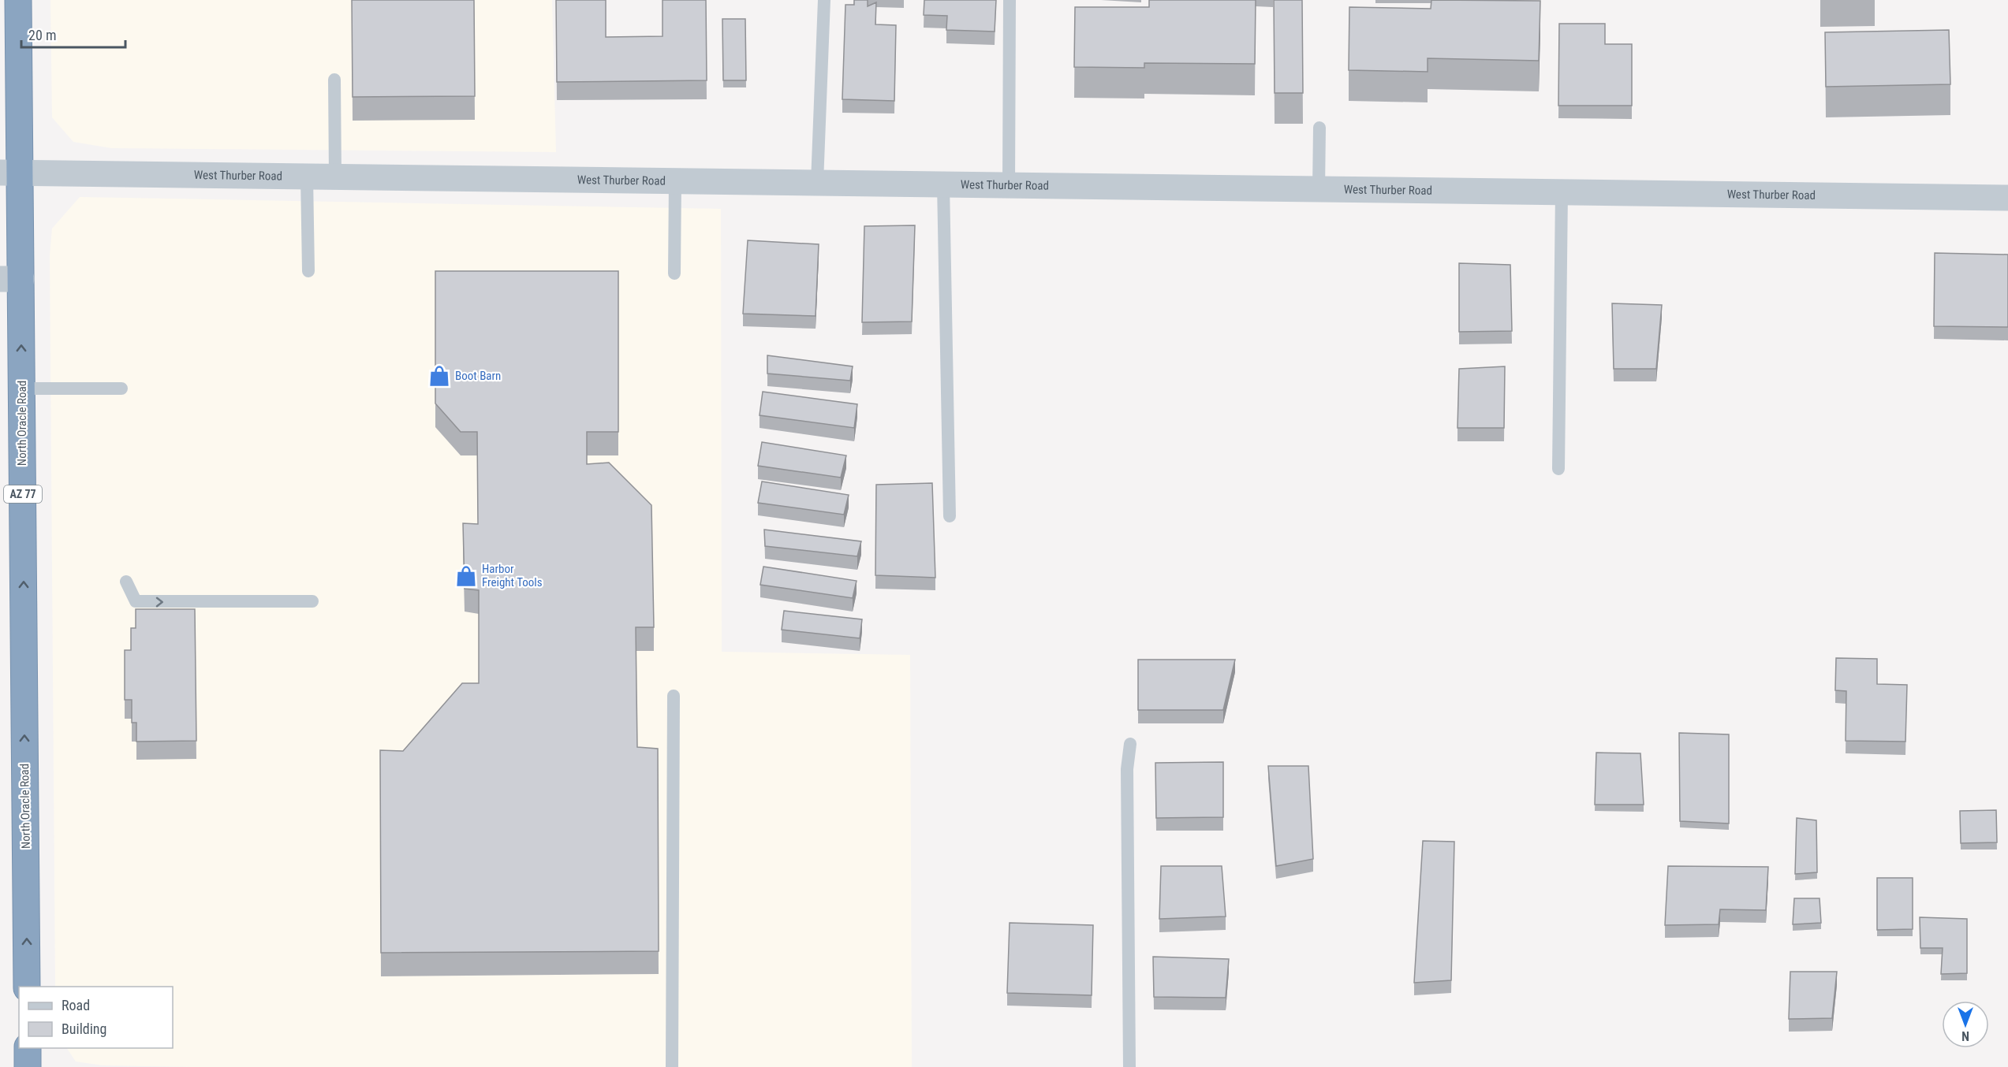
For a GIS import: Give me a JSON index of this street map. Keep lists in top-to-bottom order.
{
  "streets": {
    "highway": ["North Oracle Road", "AZ 77"],
    "street": ["West Thurber Road"]
  },
  "crossings": [
    ["West Thurber Road", "North Oracle Road"]
  ],
  "one_way": ["North Oracle Road"],
  "places": {
    "shop": ["Boot Barn", "Harbor Freight Tools"]
  },
  "legend": ["Road", "Building"],
  "scale_bar": "20 m",
  "north": "bottom"
}
